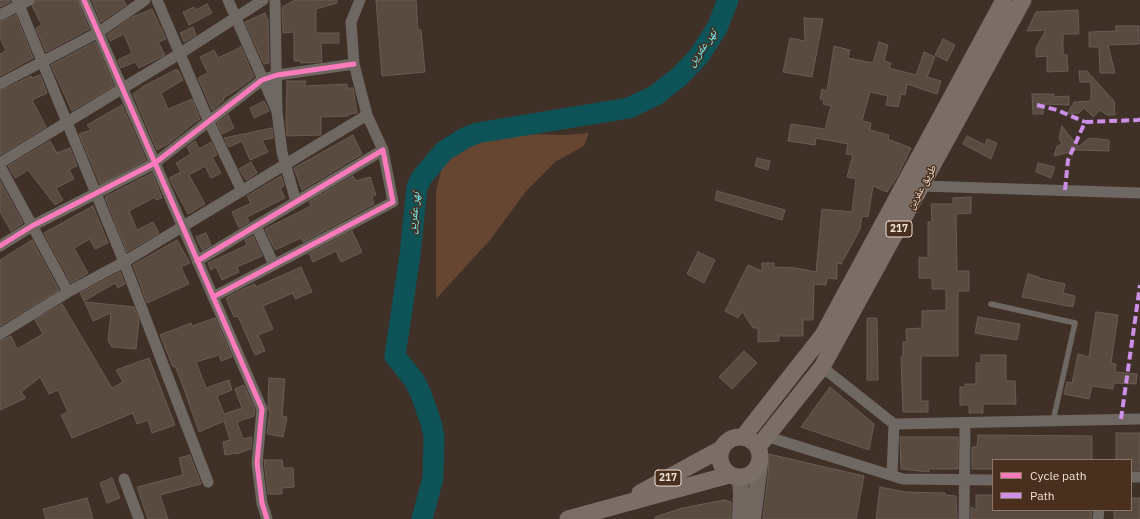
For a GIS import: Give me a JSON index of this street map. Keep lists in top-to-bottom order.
{
  "streets": {
    "main road": ["طريق عفرين", "217"]
  },
  "crossings": [
    ["طريق عفرين", "217"]
  ],
  "water": ["نهر عفرين"],
  "legend": ["Cycle path", "Path"]
}
